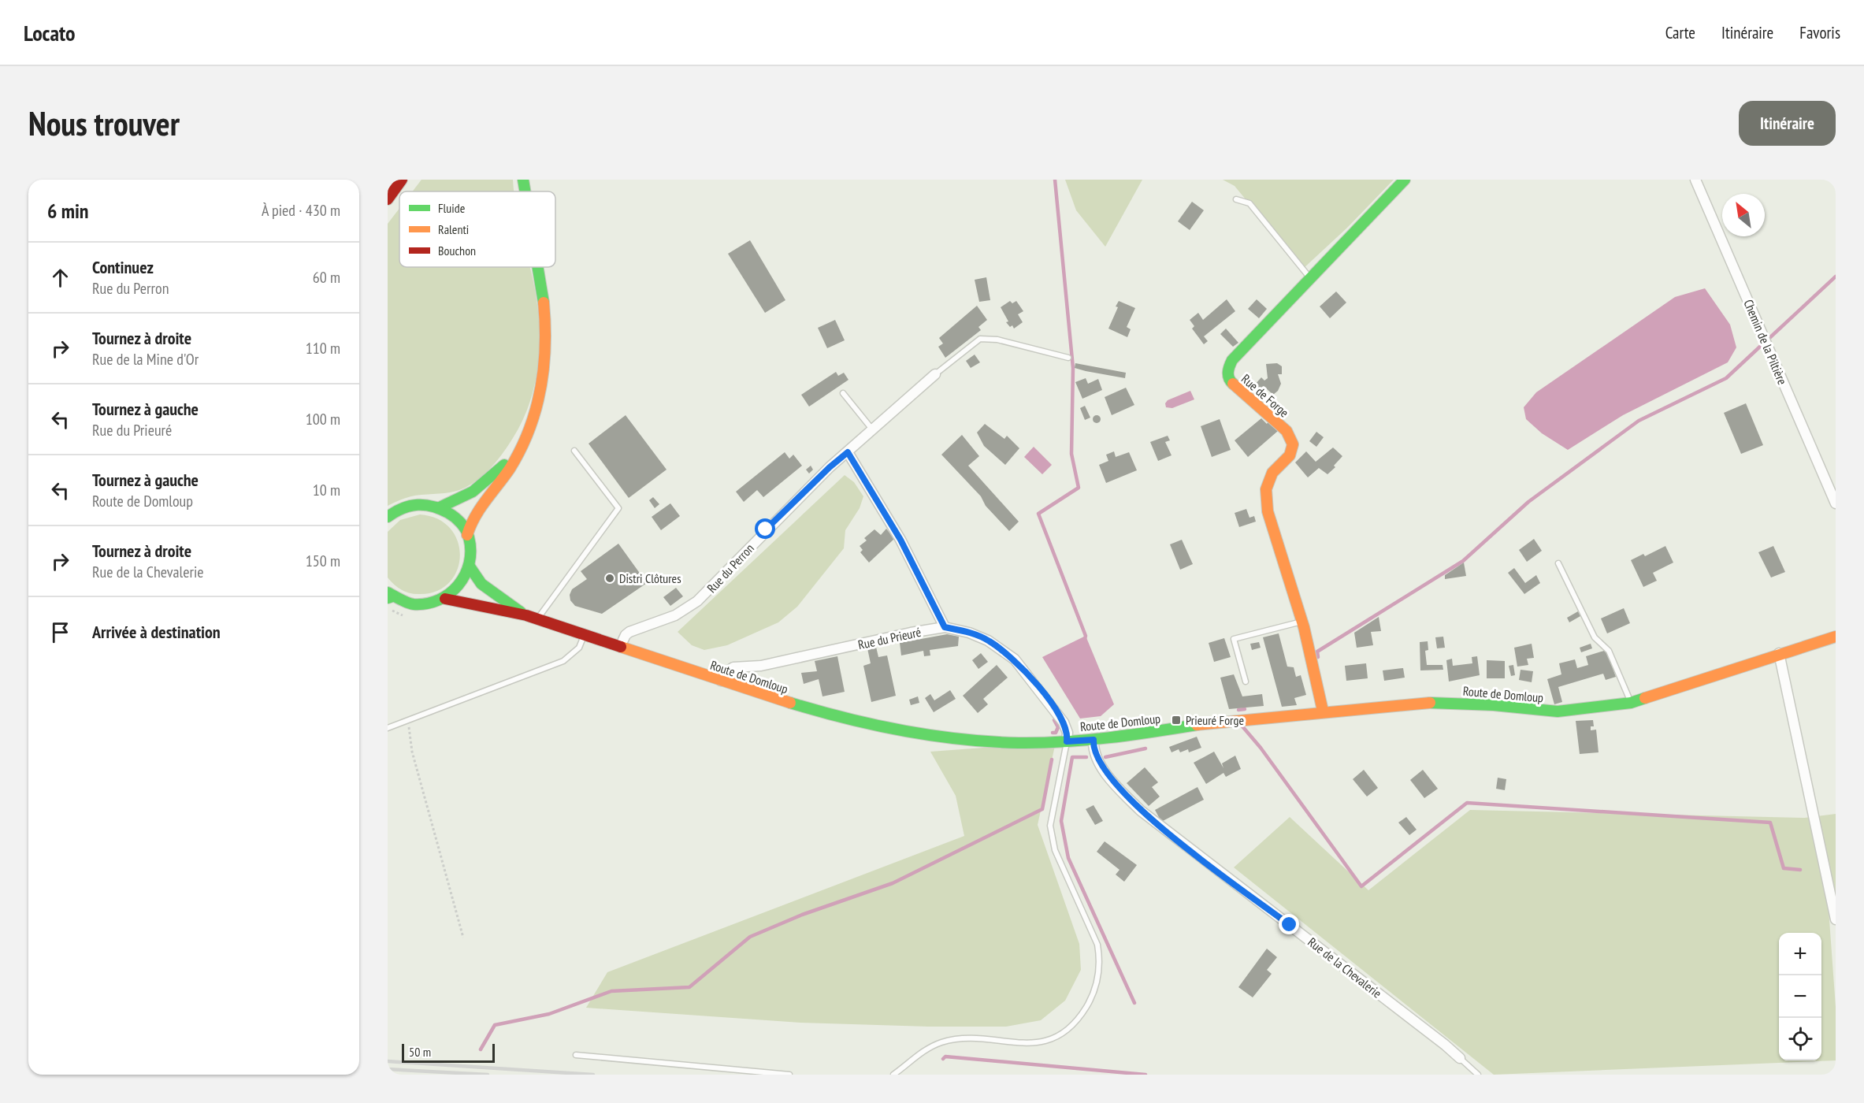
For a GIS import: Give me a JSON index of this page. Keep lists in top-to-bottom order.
{
  "streets": {
    "main road": ["Rue de Forge", "Route de Domloup"],
    "street": [
      "Chemin de la Piltière",
      "Rue du Perron",
      "Rue du Prieuré",
      "Rue de la Chevalerie"
    ]
  },
  "crossings": [
    ["Rue de Forge", "Route de Domloup"],
    ["Rue du Perron", "Route de Domloup"],
    ["Rue du Prieuré", "Route de Domloup"],
    ["Route de Domloup", "Rue de la Chevalerie"]
  ],
  "places": {
    "other": ["Distri Clôtures"],
    "transit": ["Prieuré Forge"]
  },
  "legend": ["Fluide", "Ralenti", "Bouchon"],
  "scale_bar": "50 m",
  "north": "top left",
  "page": {
    "header": "Locato",
    "nav": ["Carte", "Itinéraire", "Favoris"],
    "buttons": "Itinéraire",
    "title": "Nous trouver",
    "heading": ["6 min", "À pied · 430 m"],
    "list": [
      ["Continuez", "Rue du Perron", "60 m"],
      ["Tournez à droite", "Rue de la Mine d'Or", "110 m"],
      ["Tournez à gauche", "Rue du Prieuré", "100 m"],
      ["Tournez à gauche", "Route de Domloup", "10 m"],
      ["Tournez à droite", "Rue de la Chevalerie", "150 m"],
      "Arrivée à destination"
    ],
    "map_buttons": ["+", "−"],
    "scale": "50 m"
  }
}
